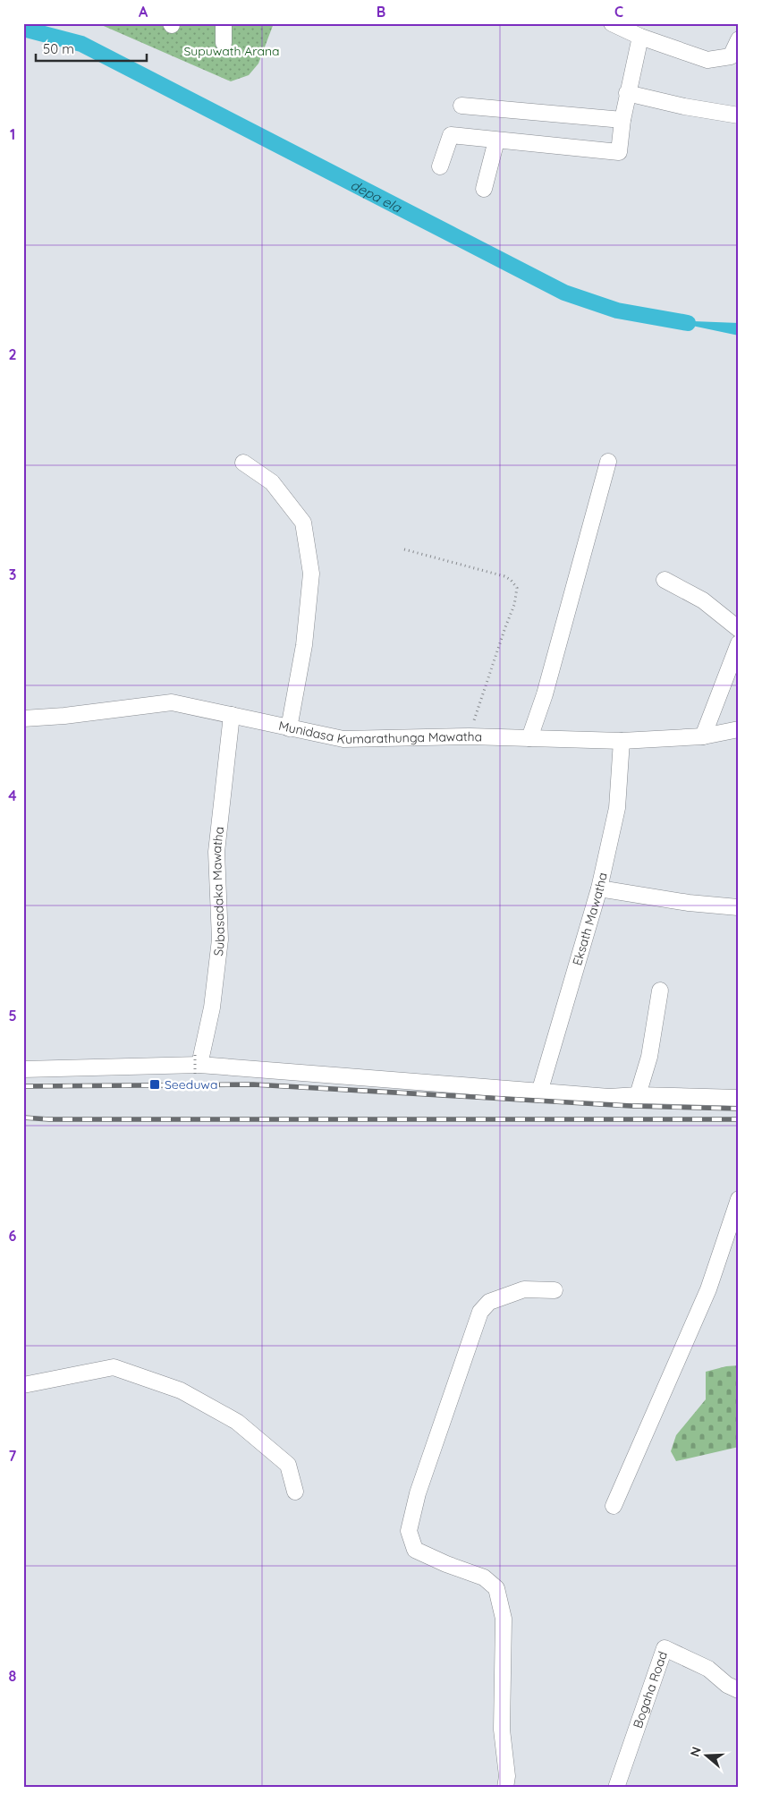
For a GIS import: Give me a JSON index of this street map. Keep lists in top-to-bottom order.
{
  "streets": {
    "street": [
      "Munidasa Kumarathunga Mawatha",
      "Subasadaka Mawatha",
      "Eksath Mawatha",
      "Bogaha Road"
    ]
  },
  "crossings": [
    ["Munidasa Kumarathunga Mawatha", "Subasadaka Mawatha"],
    ["Munidasa Kumarathunga Mawatha", "Eksath Mawatha"]
  ],
  "water": ["depa ela"],
  "parks": ["Supuwath Arana"],
  "places": {
    "transit": ["Seeduwa"]
  },
  "scale_bar": "50 m",
  "north": "left",
  "grid": {
    "columns": ["A", "B", "C"],
    "rows": [
      "1",
      "2",
      "3",
      "4",
      "5",
      "6",
      "7",
      "8"
    ]
  }
}
